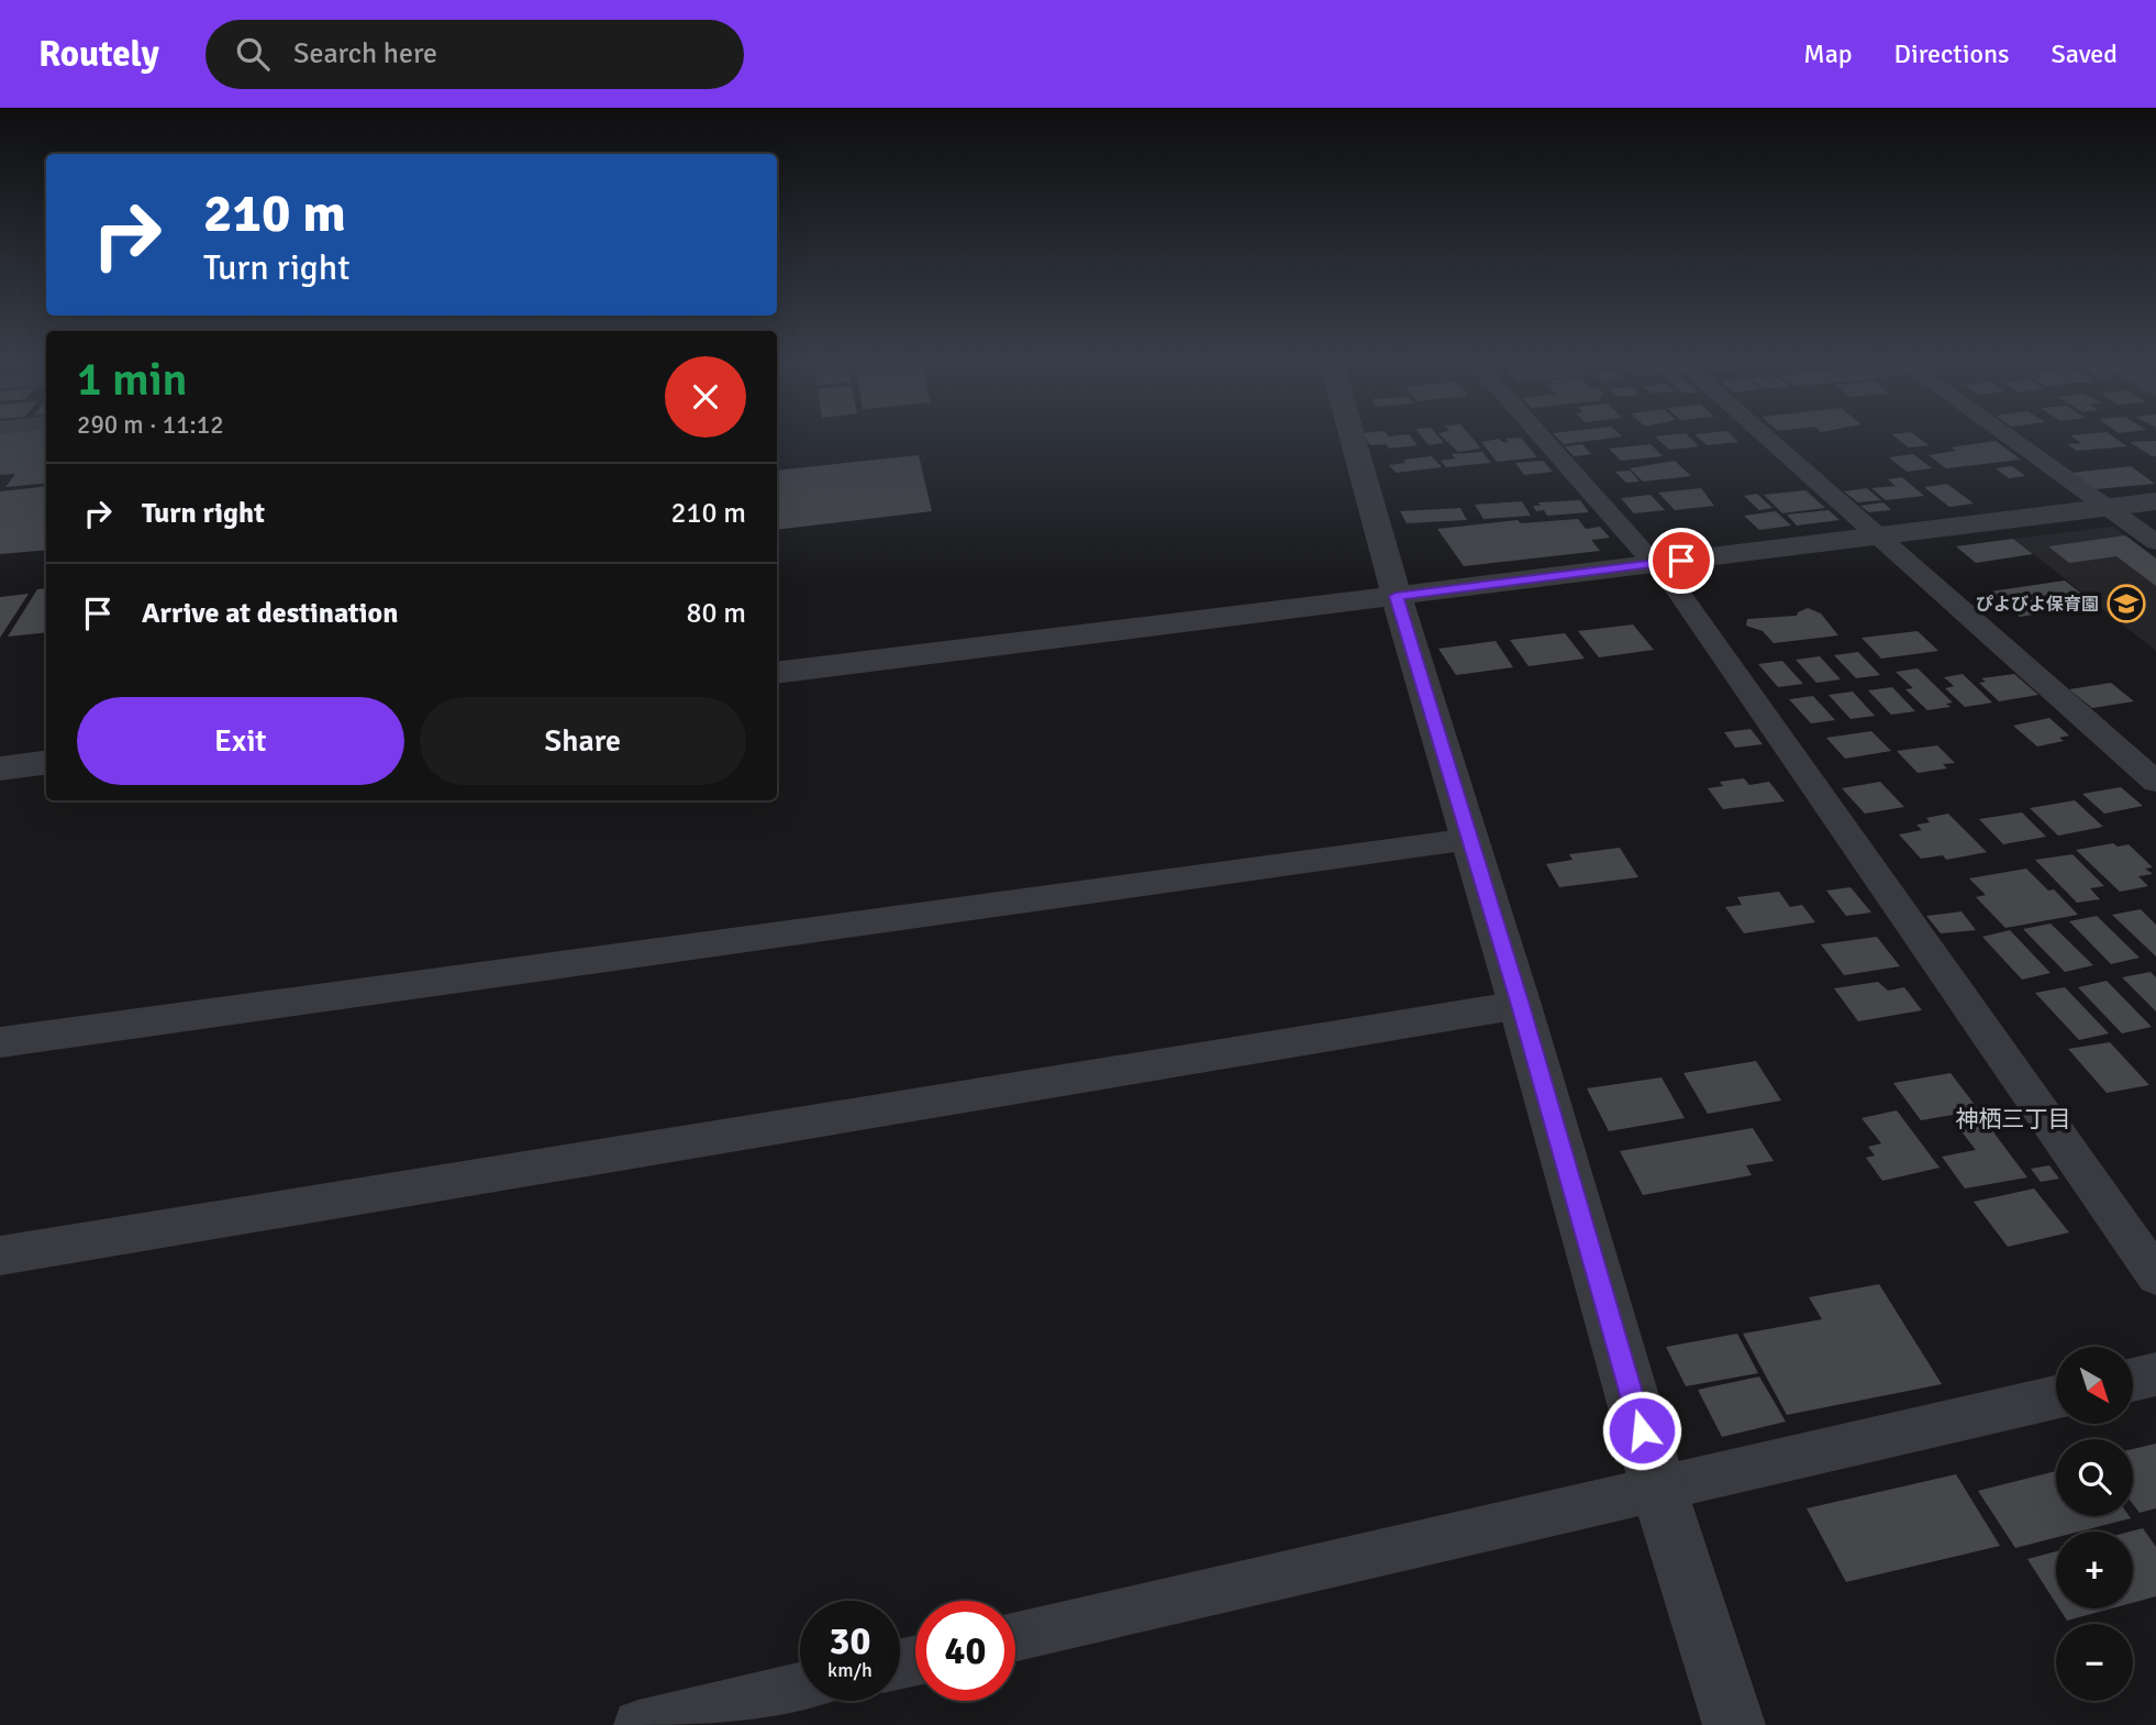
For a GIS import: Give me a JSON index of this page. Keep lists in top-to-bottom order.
{
  "districts": ["神栖三丁目"],
  "places": {
    "school or university": ["ぴよびよ保育園"]
  },
  "north": "bottom right",
  "page": {
    "header": "Routely",
    "search": "Search here",
    "nav": ["Map", "Directions", "Saved"],
    "turn": ["210 m", "Turn right"],
    "heading": ["1 min", "290 m · 11:12"],
    "list": [
      {
        "name": "Turn right",
        "value": "210 m"
      },
      {
        "name": "Arrive at destination",
        "value": "80 m"
      }
    ],
    "buttons": ["Exit", "Share"],
    "map_buttons": ["+", "−"],
    "speed": "30 km/h",
    "limit": "40"
  }
}
